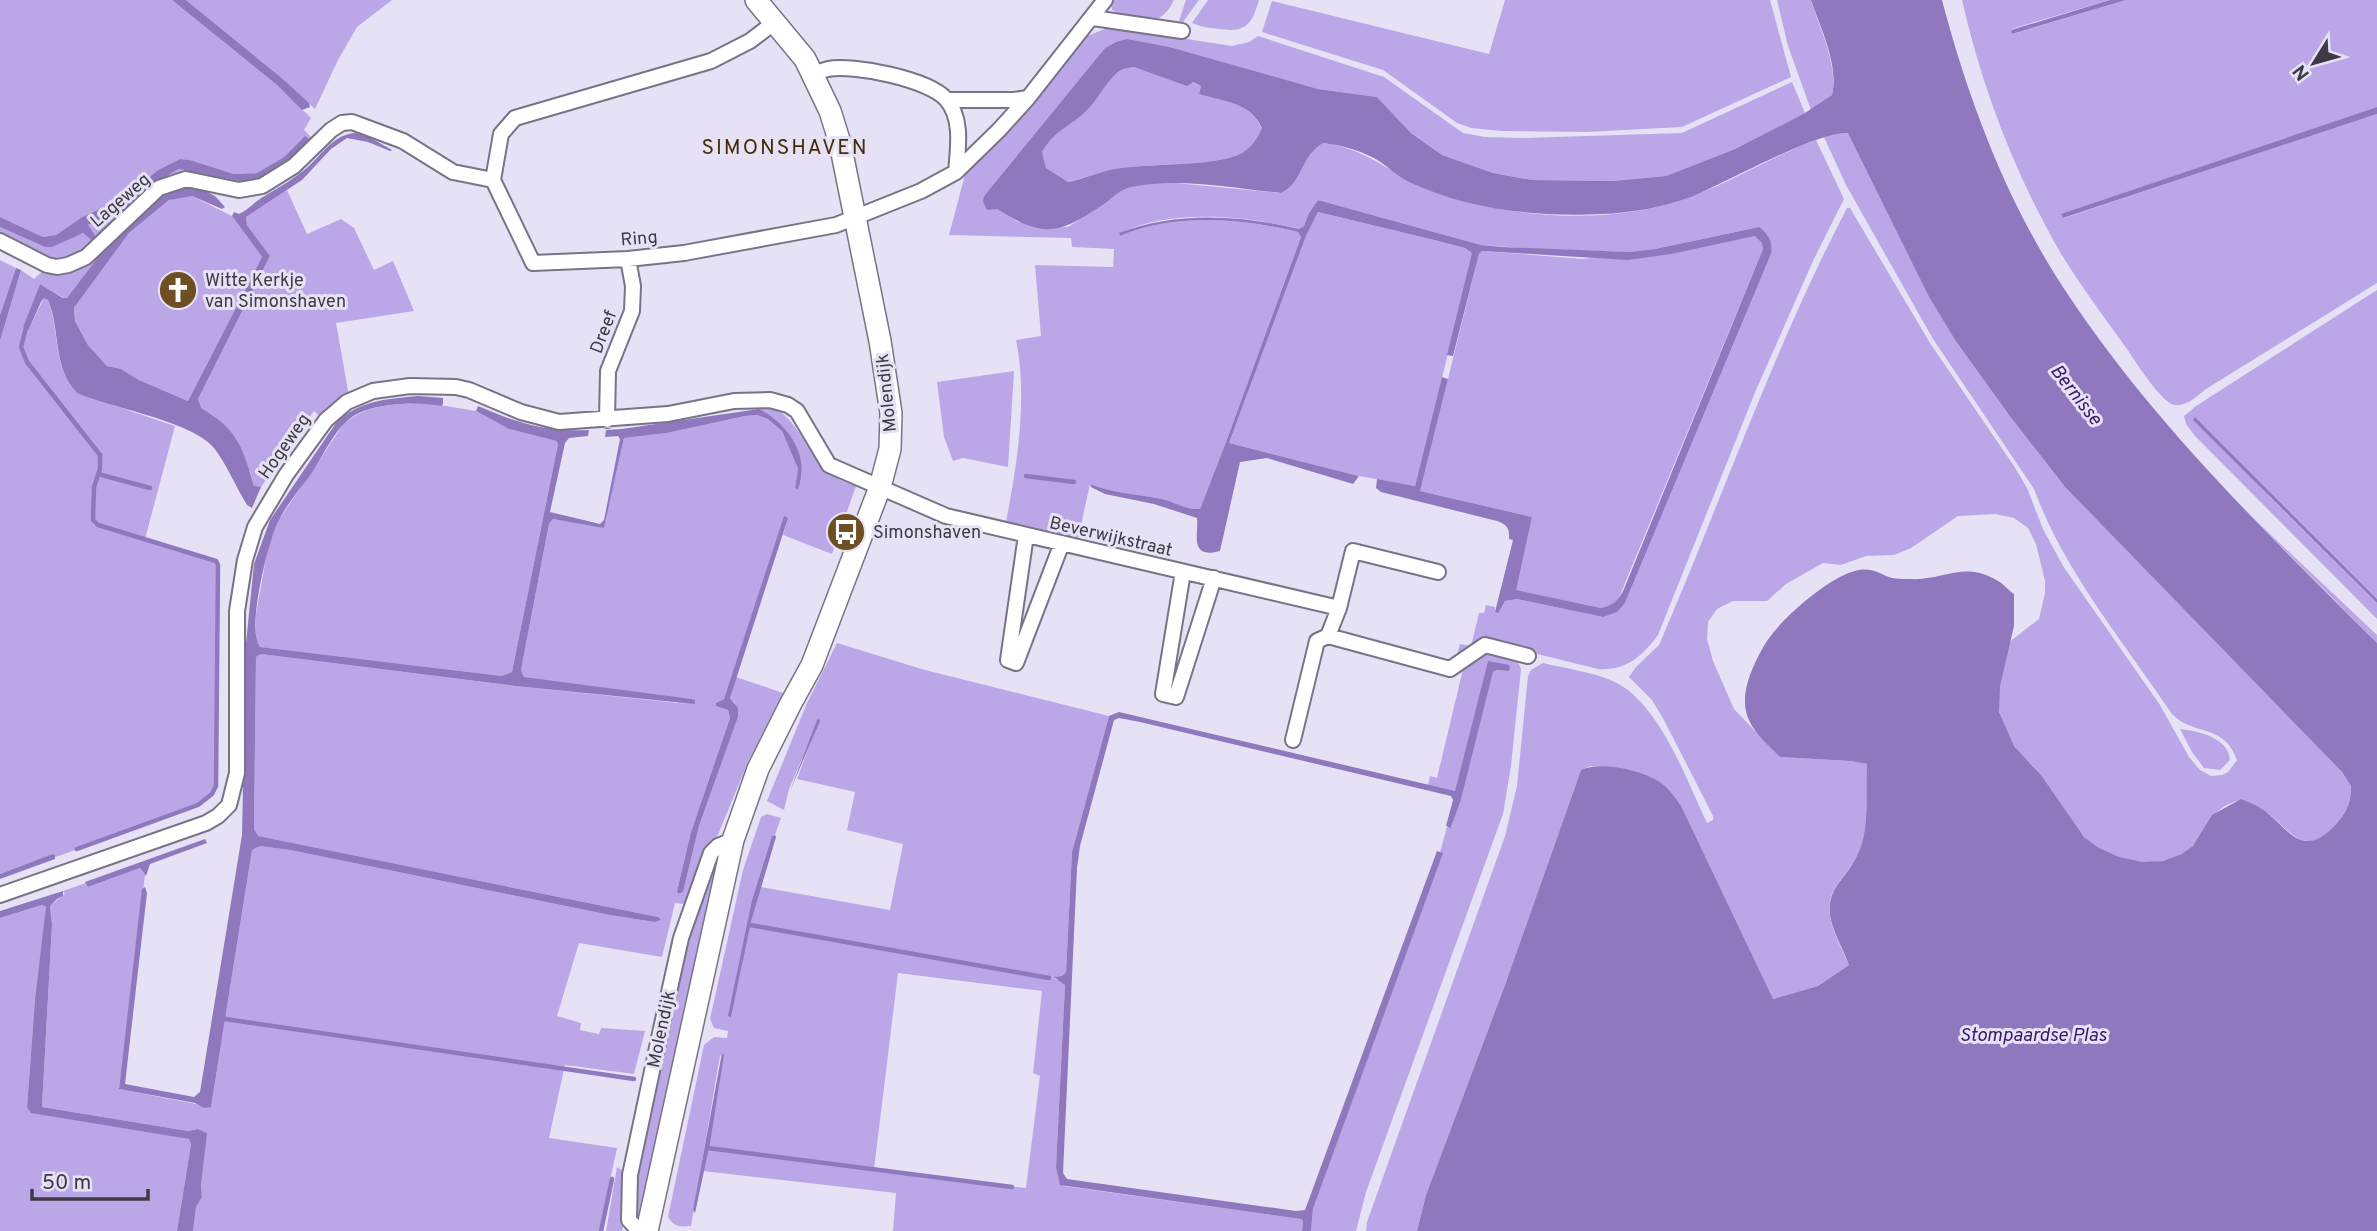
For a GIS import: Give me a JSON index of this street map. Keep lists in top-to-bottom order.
{
  "streets": {
    "main road": ["Molendijk"],
    "street": [
      "Lageweg",
      "Ring",
      "Dreef",
      "Hogeweg",
      "Beverwijkstraat"
    ]
  },
  "crossings": [
    ["Lageweg", "Ring"],
    ["Ring", "Dreef"],
    ["Ring", "Molendijk"],
    ["Dreef", "Hogeweg"],
    ["Molendijk", "Hogeweg"],
    ["Molendijk", "Beverwijkstraat"],
    ["Hogeweg", "Beverwijkstraat"]
  ],
  "districts": ["SIMONSHAVEN"],
  "water": ["Bernisse", "Stompaardse Plas"],
  "places": {
    "church": ["Witte Kerkje van Simonshaven"],
    "bus stop": ["Simonshaven"]
  },
  "scale_bar": "50 m",
  "north": "bottom left"
}
